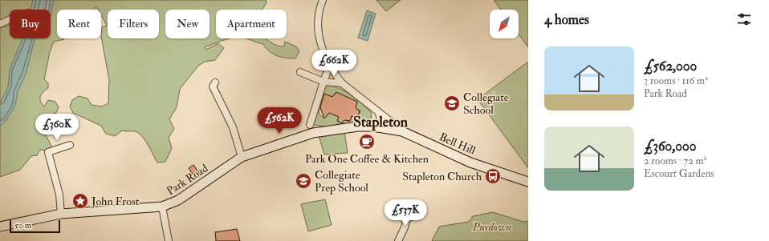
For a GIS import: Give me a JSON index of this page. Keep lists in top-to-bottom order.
{
  "streets": {
    "main road": ["Bell Hill", "Park Road"]
  },
  "crossings": [
    ["Bell Hill", "Park Road"]
  ],
  "districts": ["Stapleton"],
  "parks": ["Purdown"],
  "places": {
    "school or university": ["Collegiate School", "Collegiate Prep School"],
    "cafe": ["Park One Coffee & Kitchen"],
    "bus stop": ["Stapleton Church"],
    "place": ["John Frost"]
  },
  "scale_bar": "50 m",
  "north": "bottom left",
  "page": {
    "heading": "4 homes",
    "chip": [
      "Buy",
      "Rent",
      "Filters",
      "New",
      "Apartment"
    ],
    "list": [
      {
        "name": "£562,000",
        "note": "3 rooms · 116 m² · Park Road"
      },
      {
        "name": "£360,000",
        "note": "2 rooms · 72 m² · Escourt Gardens"
      }
    ],
    "price": [
      "£662K",
      "£562K",
      "£360K",
      "£537K"
    ],
    "scale": "50 m"
  }
}
